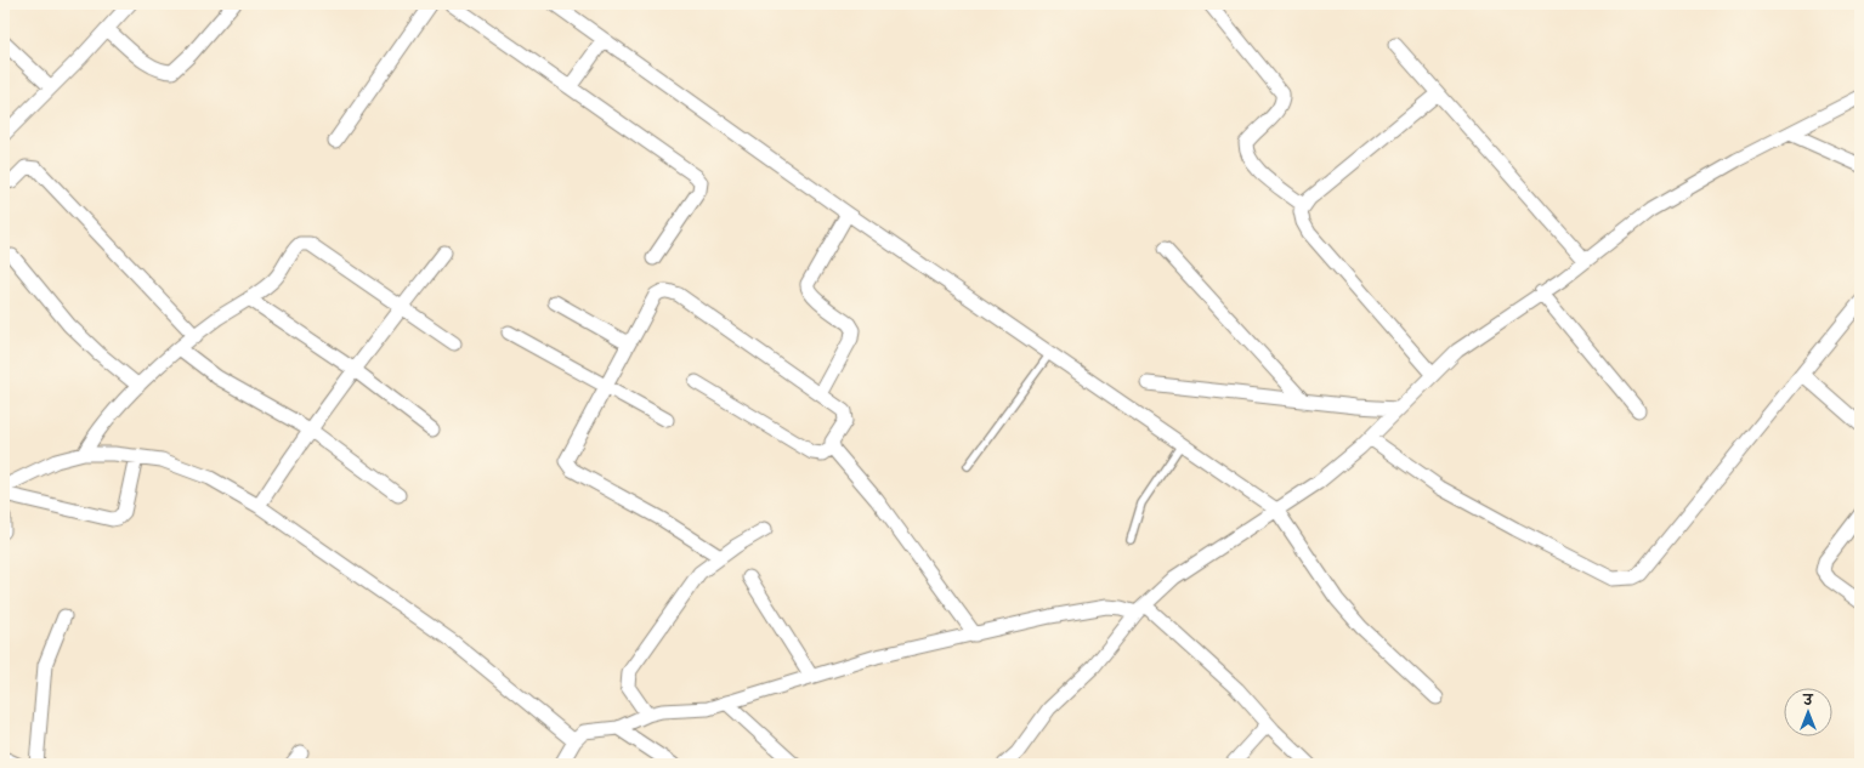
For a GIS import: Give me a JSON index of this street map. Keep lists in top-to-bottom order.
{
  "north": "top"
}
